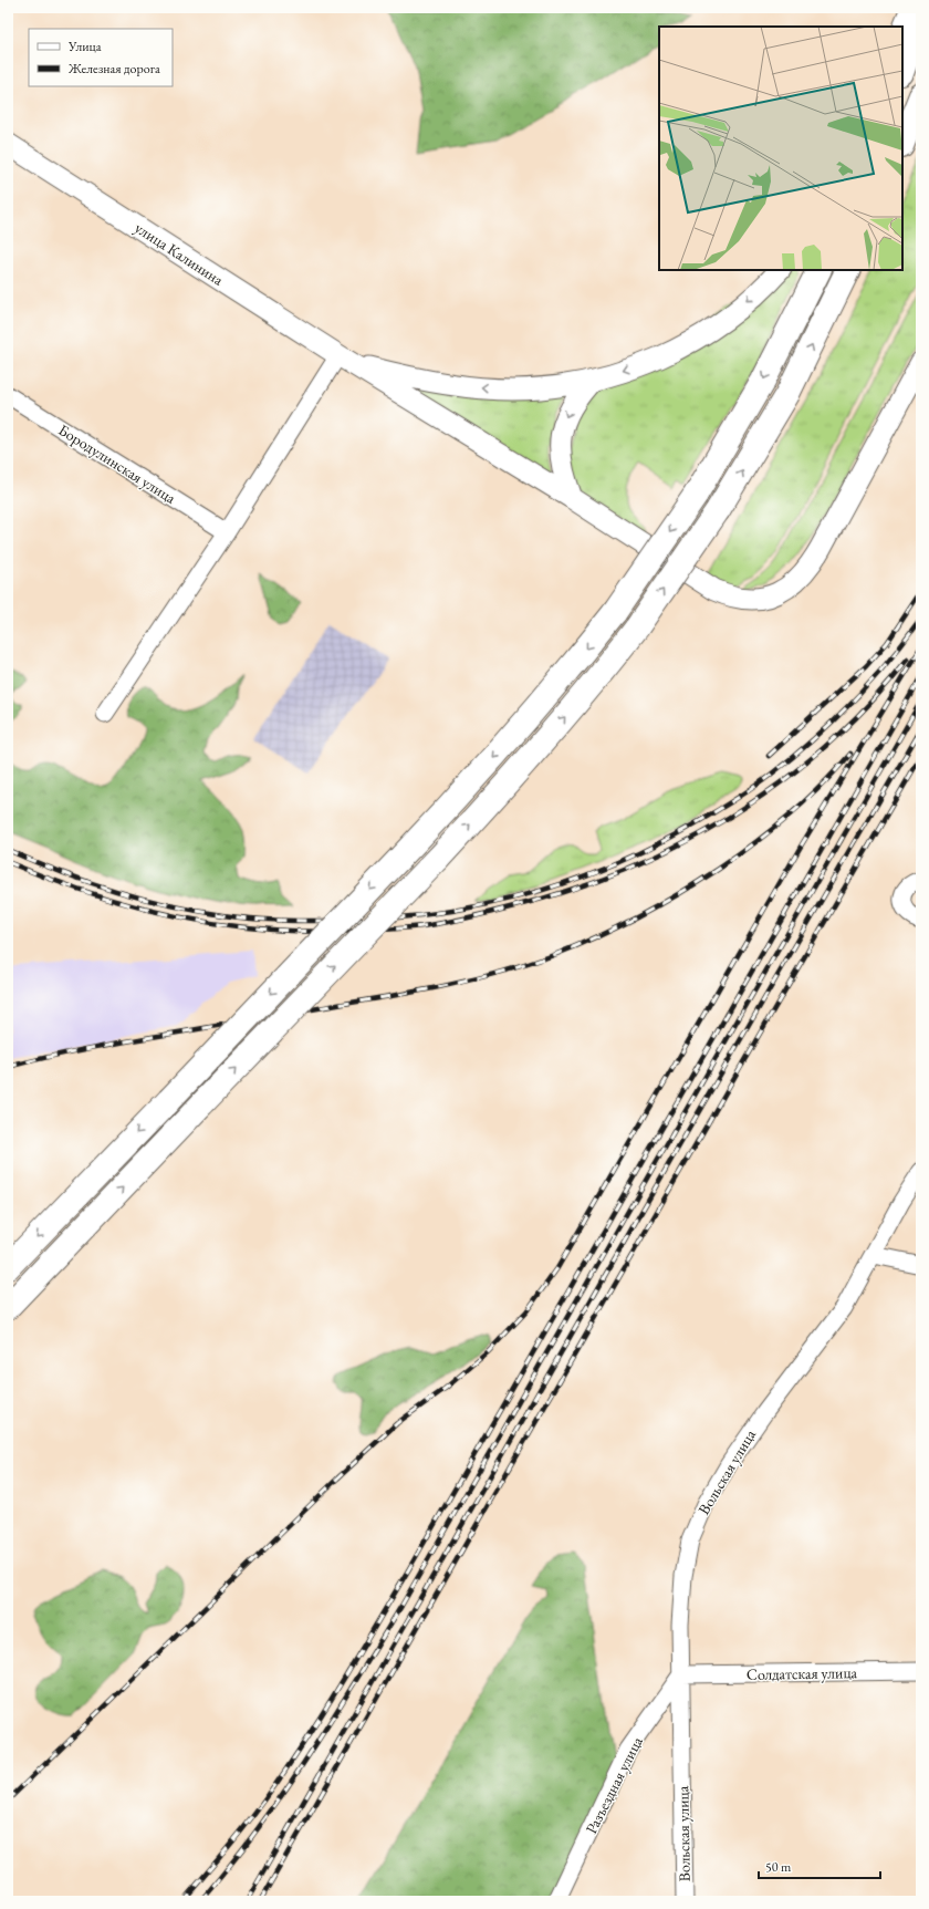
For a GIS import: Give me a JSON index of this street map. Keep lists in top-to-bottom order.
{
  "streets": {
    "main road": ["улица Калинина"],
    "street": [
      "Бородулинская улица",
      "Вольская улица",
      "Солдатская улица",
      "Разъездная улица"
    ]
  },
  "crossings": [
    ["Вольская улица", "Солдатская улица"],
    ["Вольская улица", "Разъездная улица"],
    ["Солдатская улица", "Разъездная улица"]
  ],
  "legend": ["Улица", "Железная дорога"],
  "scale_bar": "50 m"
}
